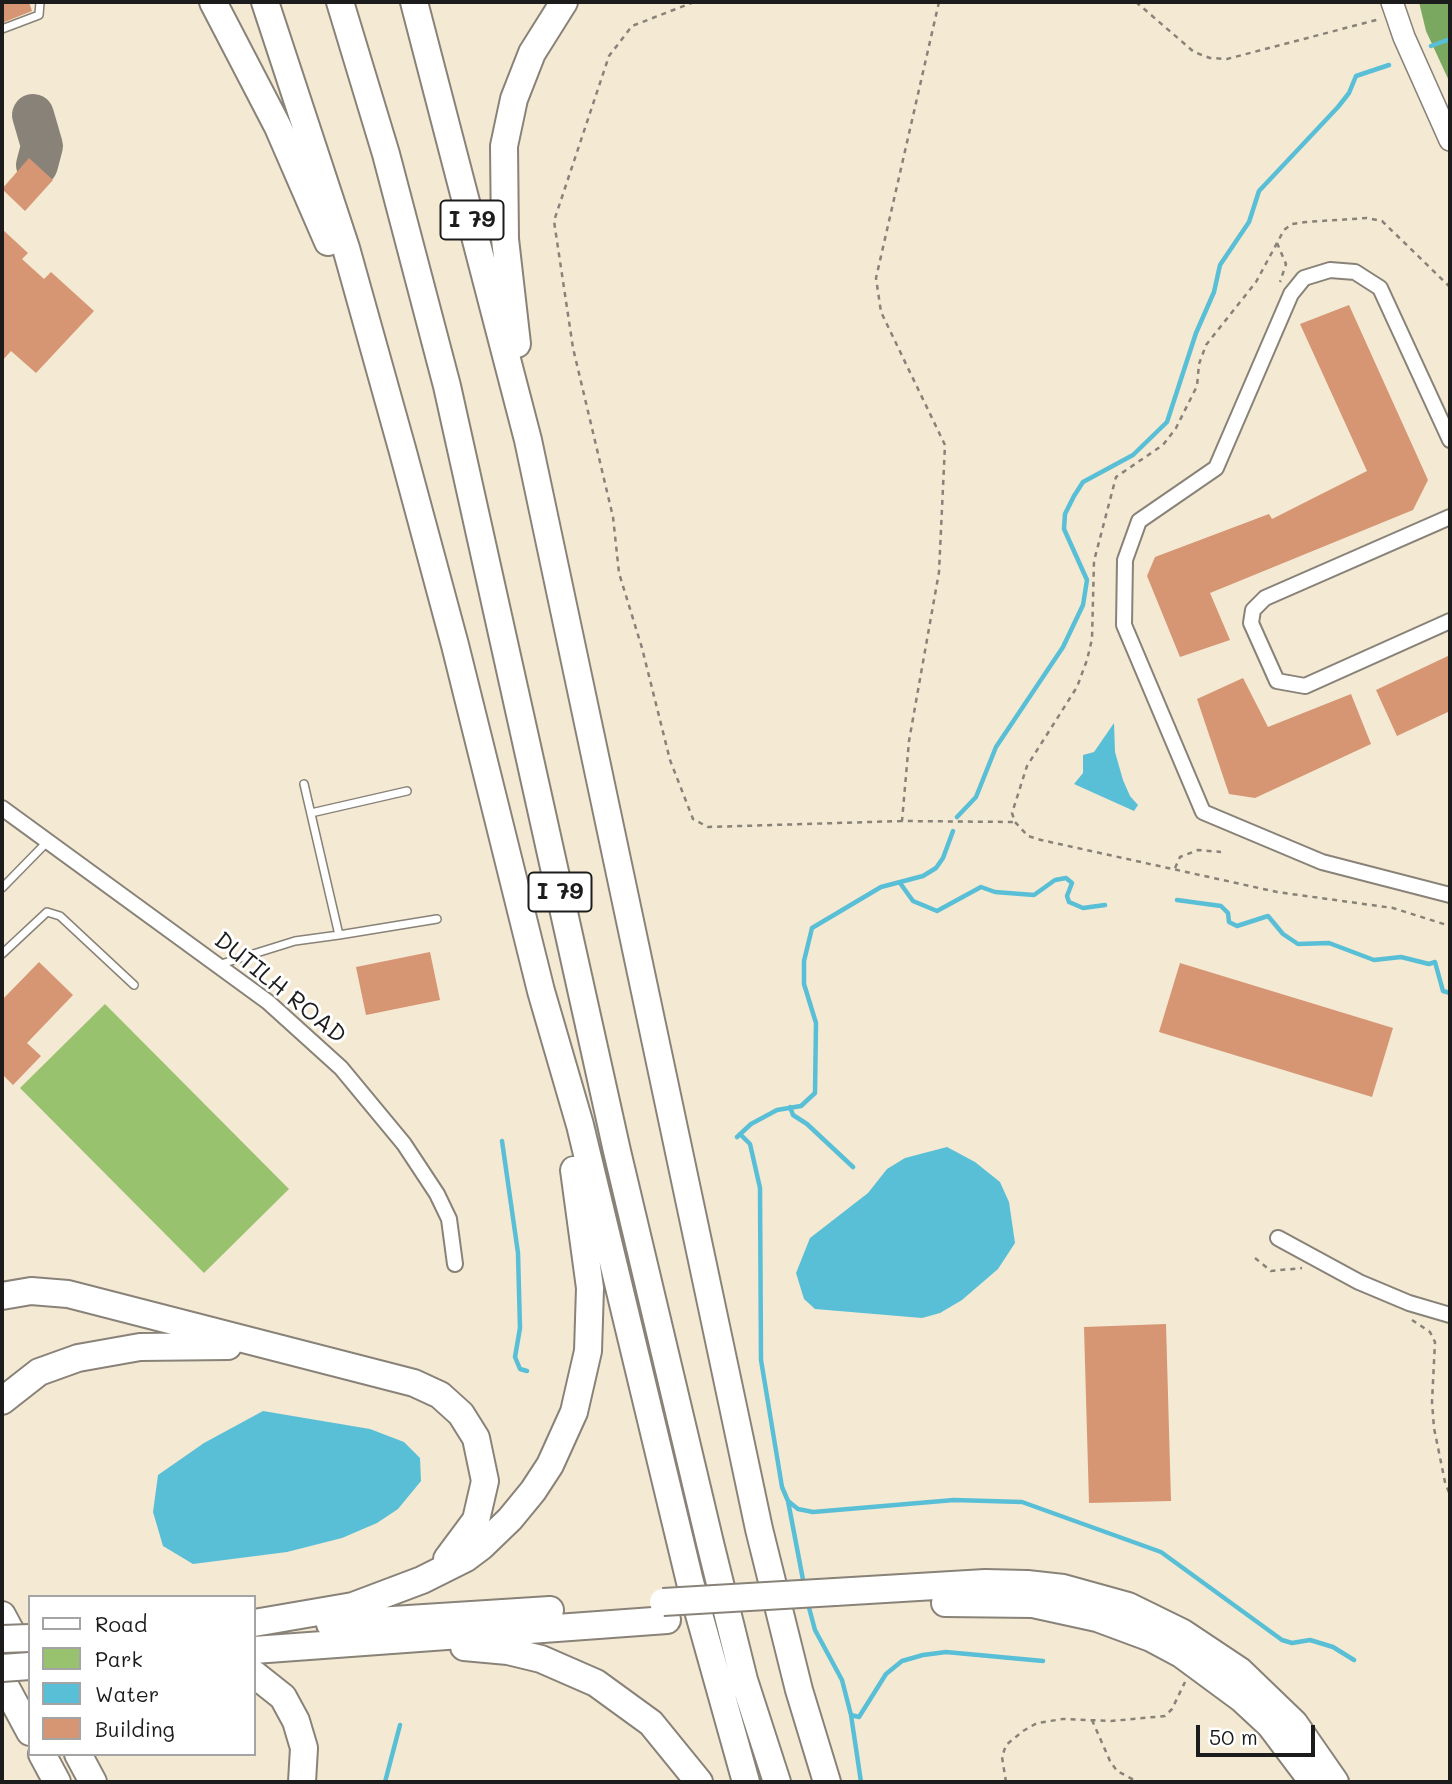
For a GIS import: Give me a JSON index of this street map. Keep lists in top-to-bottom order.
{
  "streets": {
    "highway": ["I 79"],
    "street": ["DUTILH ROAD"]
  },
  "legend": [
    "Road",
    "Park",
    "Water",
    "Building"
  ],
  "scale_bar": "50 m"
}
